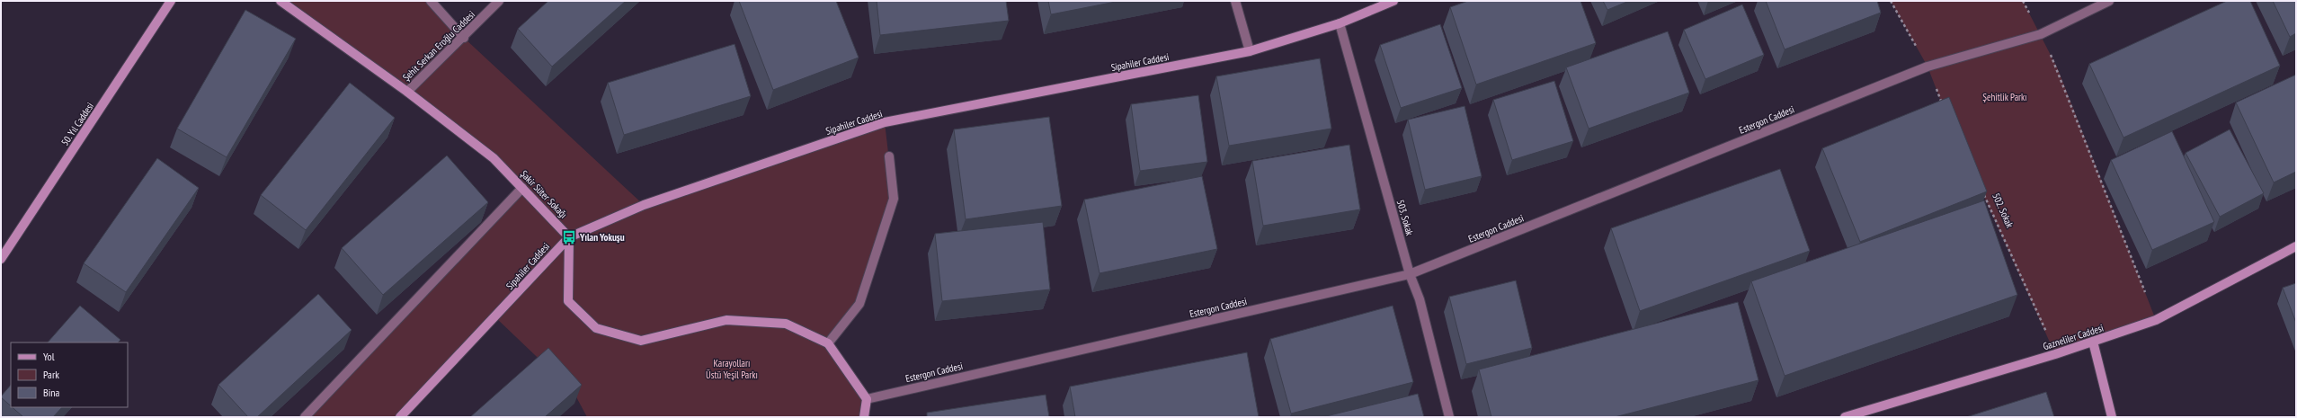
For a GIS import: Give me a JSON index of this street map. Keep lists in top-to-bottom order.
{
  "streets": {
    "main road": [
      "Sipahiler Caddesi",
      "50. Yıl Caddesi",
      "Şakir Süter Sokağı",
      "Gazneliler Caddesi"
    ],
    "street": ["Şehit Serkan Eroğlu Caddesi", "Estergon Caddesi", "503. Sokak"],
    "path": ["502. Sokak"]
  },
  "crossings": [
    ["Şehit Serkan Eroğlu Caddesi", "Şakir Süter Sokağı"],
    ["Sipahiler Caddesi", "Şakir Süter Sokağı"],
    ["Sipahiler Caddesi", "503. Sokak"],
    ["Estergon Caddesi", "503. Sokak"]
  ],
  "parks": ["Şehitlik Parkı", "Karayolları Üstü Yeşil Parkı"],
  "places": {
    "bus stop": ["Yılan Yokuşu"]
  },
  "legend": ["Yol", "Park", "Bina"]
}
